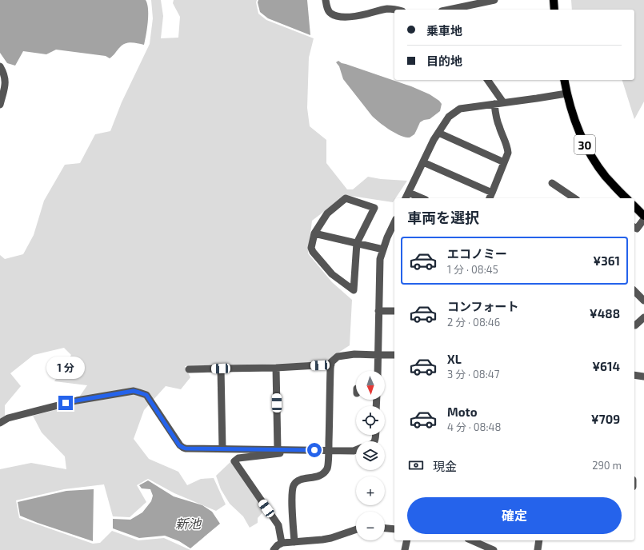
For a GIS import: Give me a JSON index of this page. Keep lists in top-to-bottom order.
{
  "streets": {
    "main road": ["30"]
  },
  "water": ["新池"],
  "north": "bottom",
  "page": {
    "banner": ["乗車地", "目的地"],
    "heading": "車両を選択",
    "list": [
      {
        "name": "エコノミー",
        "note": "1 分 · 08:45",
        "value": "¥361"
      },
      {
        "name": "コンフォート",
        "note": "2 分 · 08:46",
        "value": "¥488"
      },
      {
        "name": "XL",
        "note": "3 分 · 08:47",
        "value": "¥614"
      },
      {
        "name": "Moto",
        "note": "4 分 · 08:48",
        "value": "¥709"
      }
    ],
    "bubble": "1 分",
    "map_buttons": ["+", "−"],
    "pay": ["現金", "290 m"],
    "buttons": "確定"
  }
}
